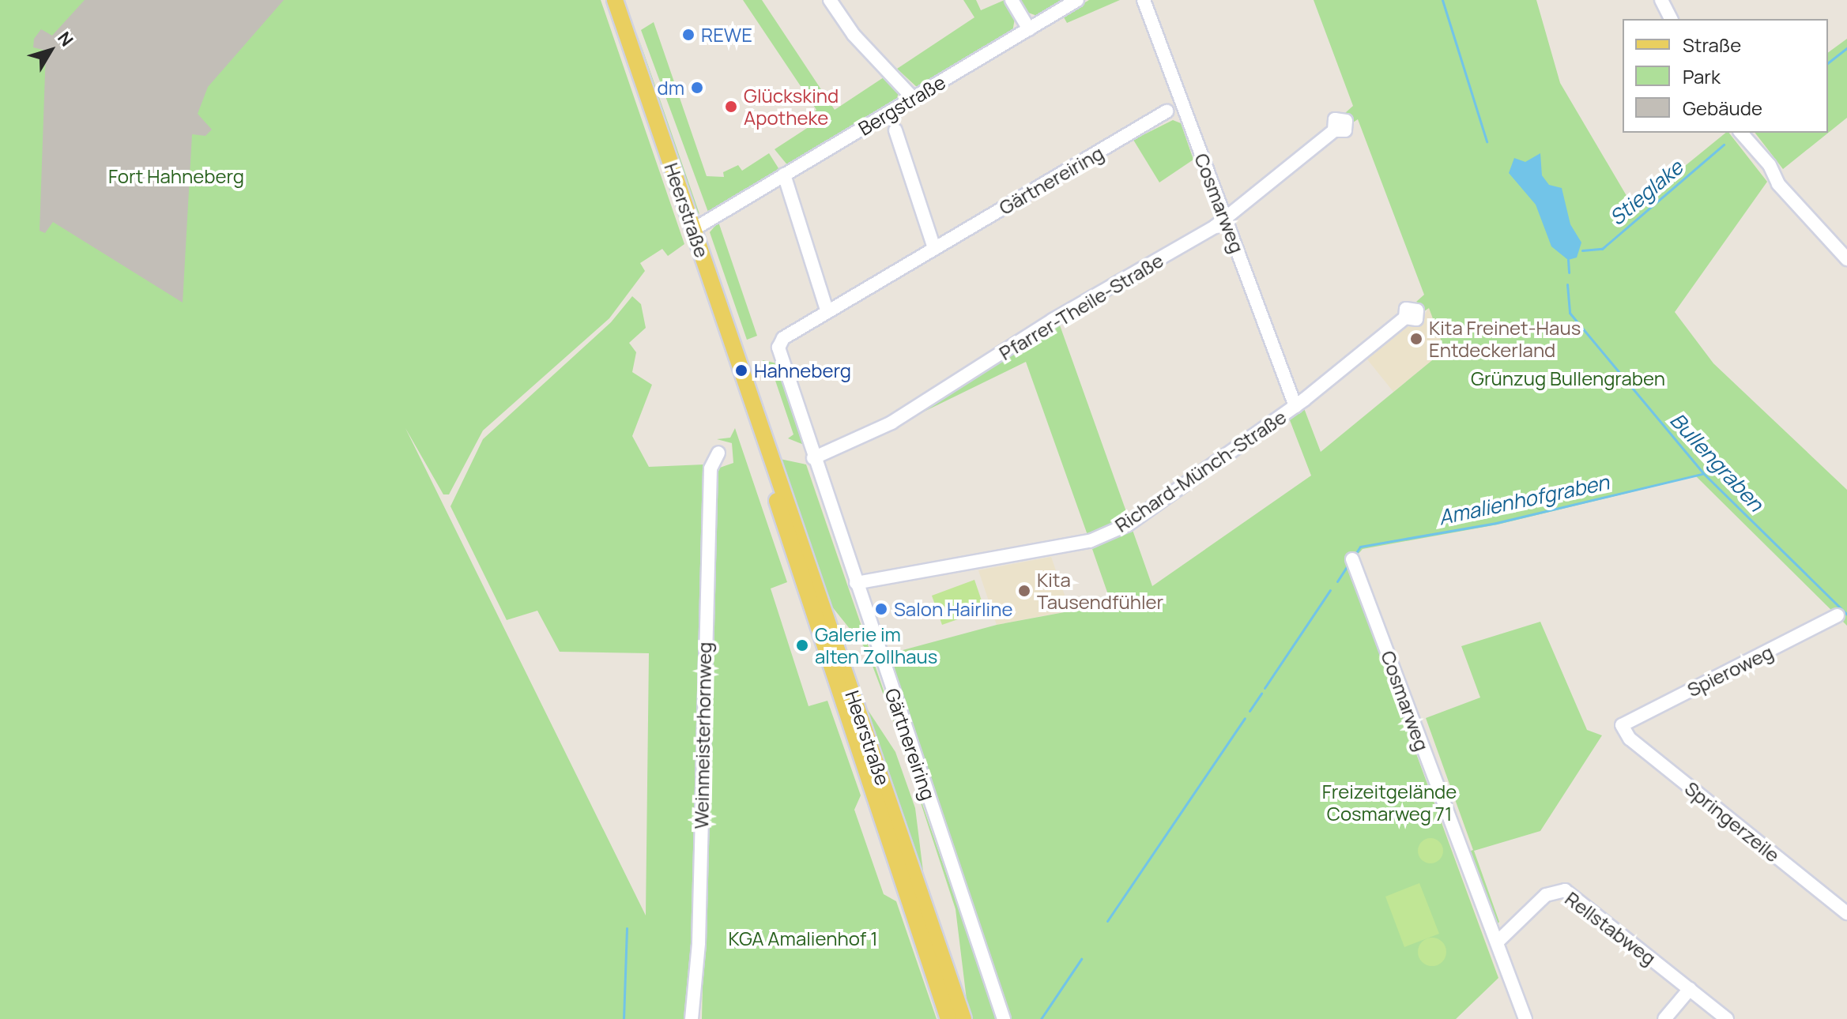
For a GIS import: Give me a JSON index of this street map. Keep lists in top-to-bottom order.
{
  "streets": {
    "main road": ["Heerstraße"],
    "street": [
      "Bergstraße",
      "Gärtnereiring",
      "Cosmarweg",
      "Pfarrer-Theile-Straße",
      "Richard-Münch-Straße",
      "Spieroweg",
      "Weinmeisterhornweg",
      "Springerzeile",
      "Rellstabweg"
    ]
  },
  "crossings": [
    ["Bergstraße", "Heerstraße"],
    ["Gärtnereiring", "Pfarrer-Theile-Straße"],
    ["Gärtnereiring", "Richard-Münch-Straße"],
    ["Cosmarweg", "Pfarrer-Theile-Straße"],
    ["Cosmarweg", "Richard-Münch-Straße"],
    ["Cosmarweg", "Rellstabweg"],
    ["Spieroweg", "Springerzeile"]
  ],
  "water": ["Stieglake", "Bullengraben", "Amalienhofgraben"],
  "parks": [
    "Fort Hahneberg",
    "Grünzug Bullengraben",
    "Freizeitgelände Cosmarweg 71",
    "KGA Amalienhof 1"
  ],
  "places": [
    "REWE",
    "dm",
    "Glückskind Apotheke",
    "Kita Freinet-Haus Entdeckerland",
    "Hahneberg",
    "Kita Tausendfühler",
    "Salon Hairline",
    "Galerie im alten Zollhaus"
  ],
  "legend": ["Straße", "Park", "Gebäude"],
  "north": "top right"
}
